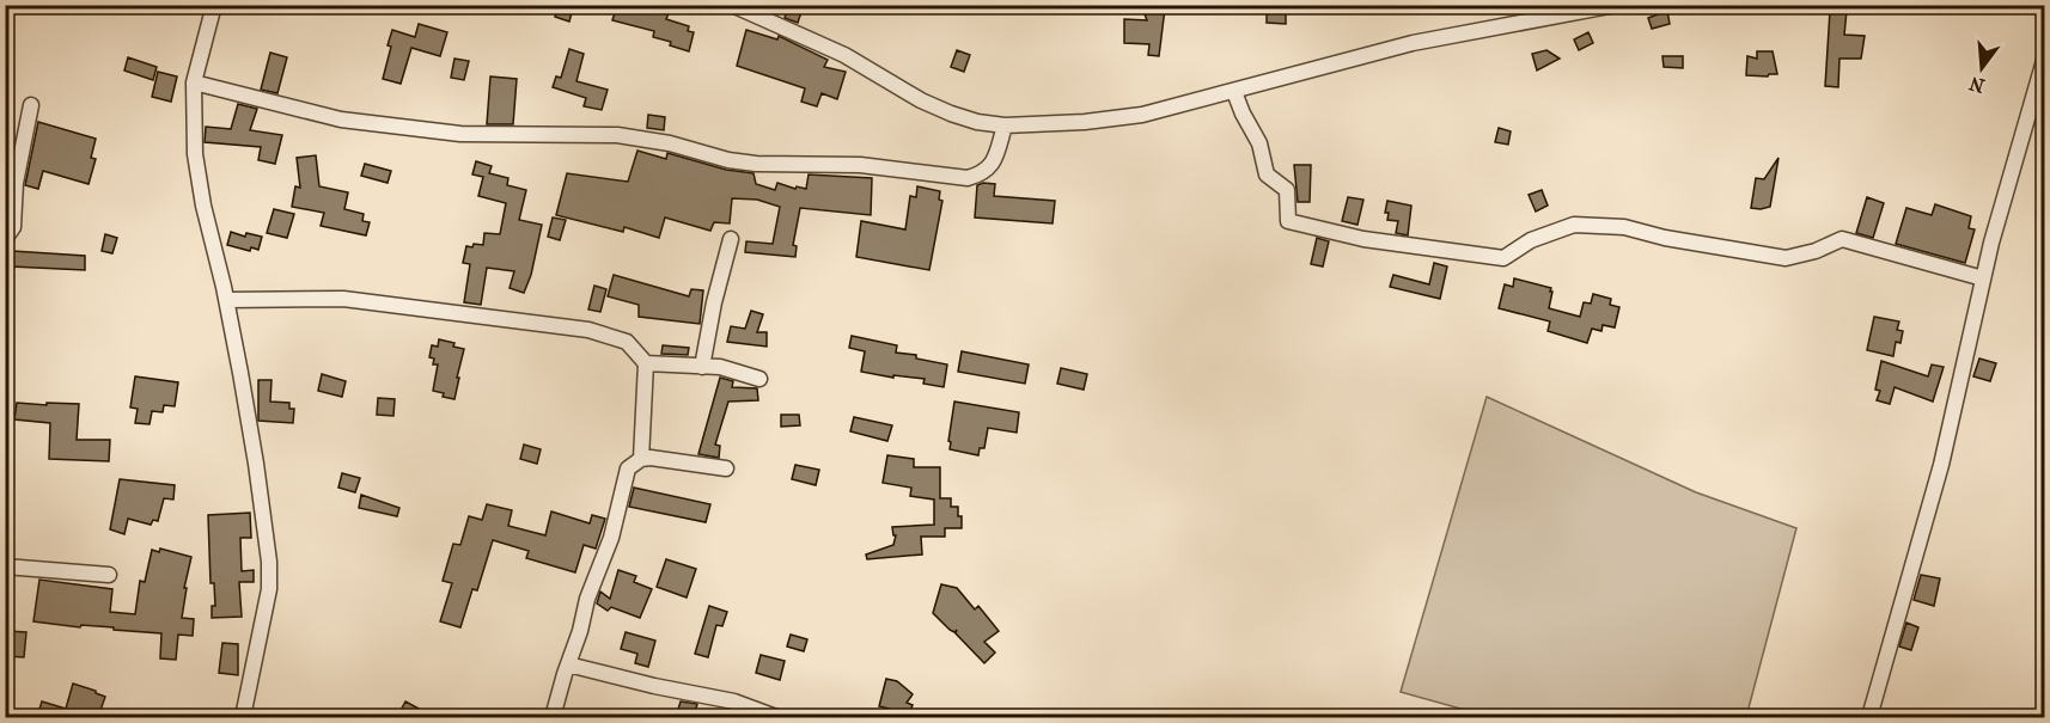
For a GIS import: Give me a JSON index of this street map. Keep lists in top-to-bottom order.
{
  "north": "bottom"
}
